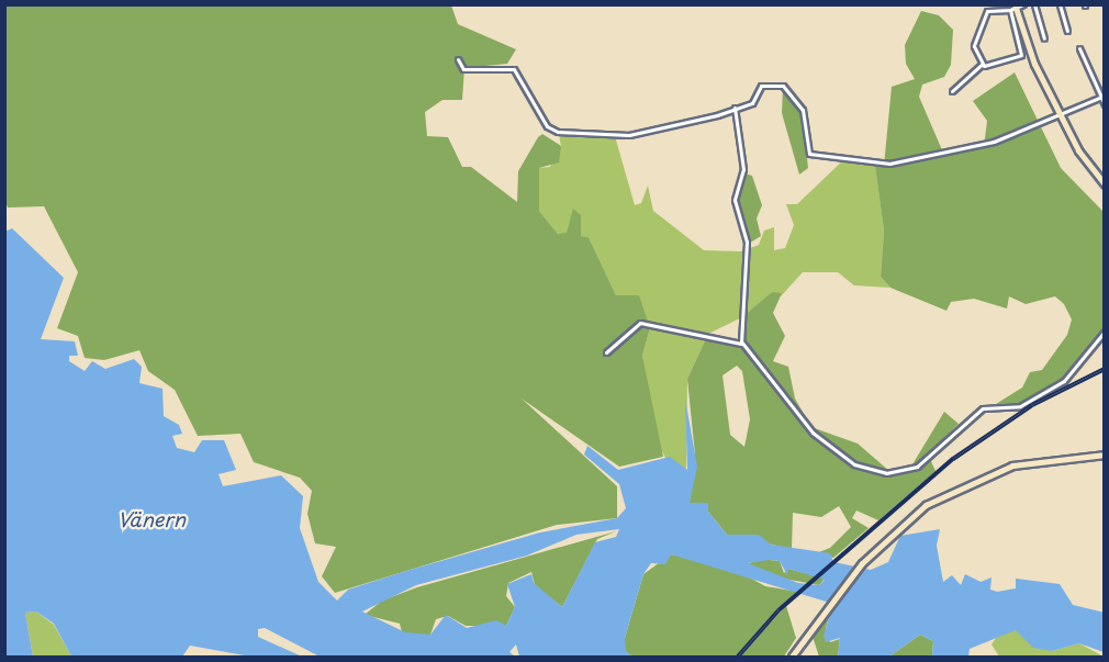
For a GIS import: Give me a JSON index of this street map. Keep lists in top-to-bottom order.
{
  "water": ["Vänern"]
}
